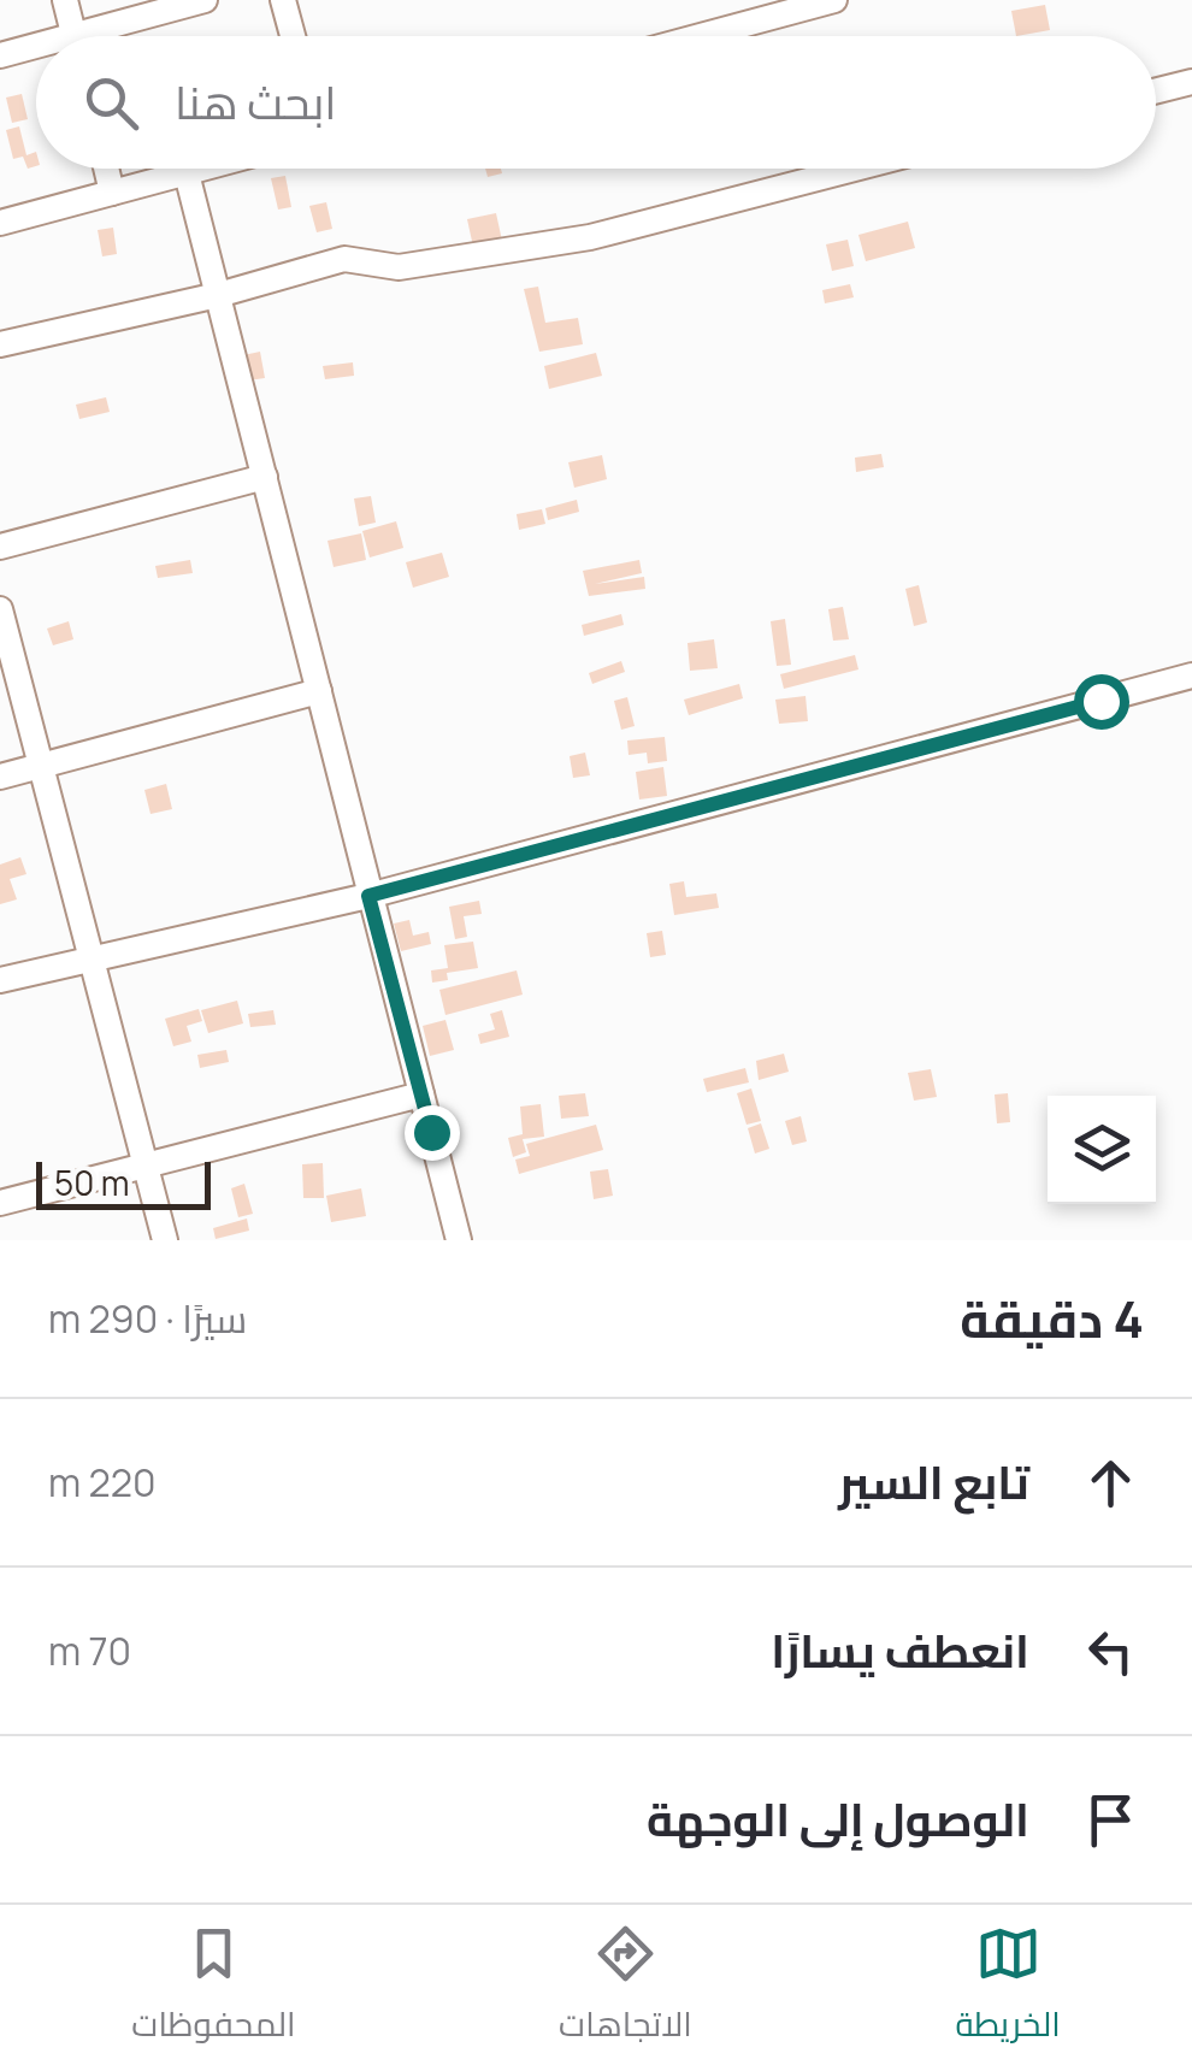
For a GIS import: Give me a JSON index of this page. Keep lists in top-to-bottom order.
{
  "scale_bar": "50 m",
  "page": {
    "search": "ابحث هنا",
    "scale": "50 m",
    "heading": ["4 دقيقة", "سيرًا · 290 m"],
    "list": [
      ["تابع السير", "220 m"],
      ["انعطف يسارًا", "70 m"],
      "الوصول إلى الوجهة"
    ],
    "nav": ["الخريطة", "الاتجاهات", "المحفوظات"]
  }
}
